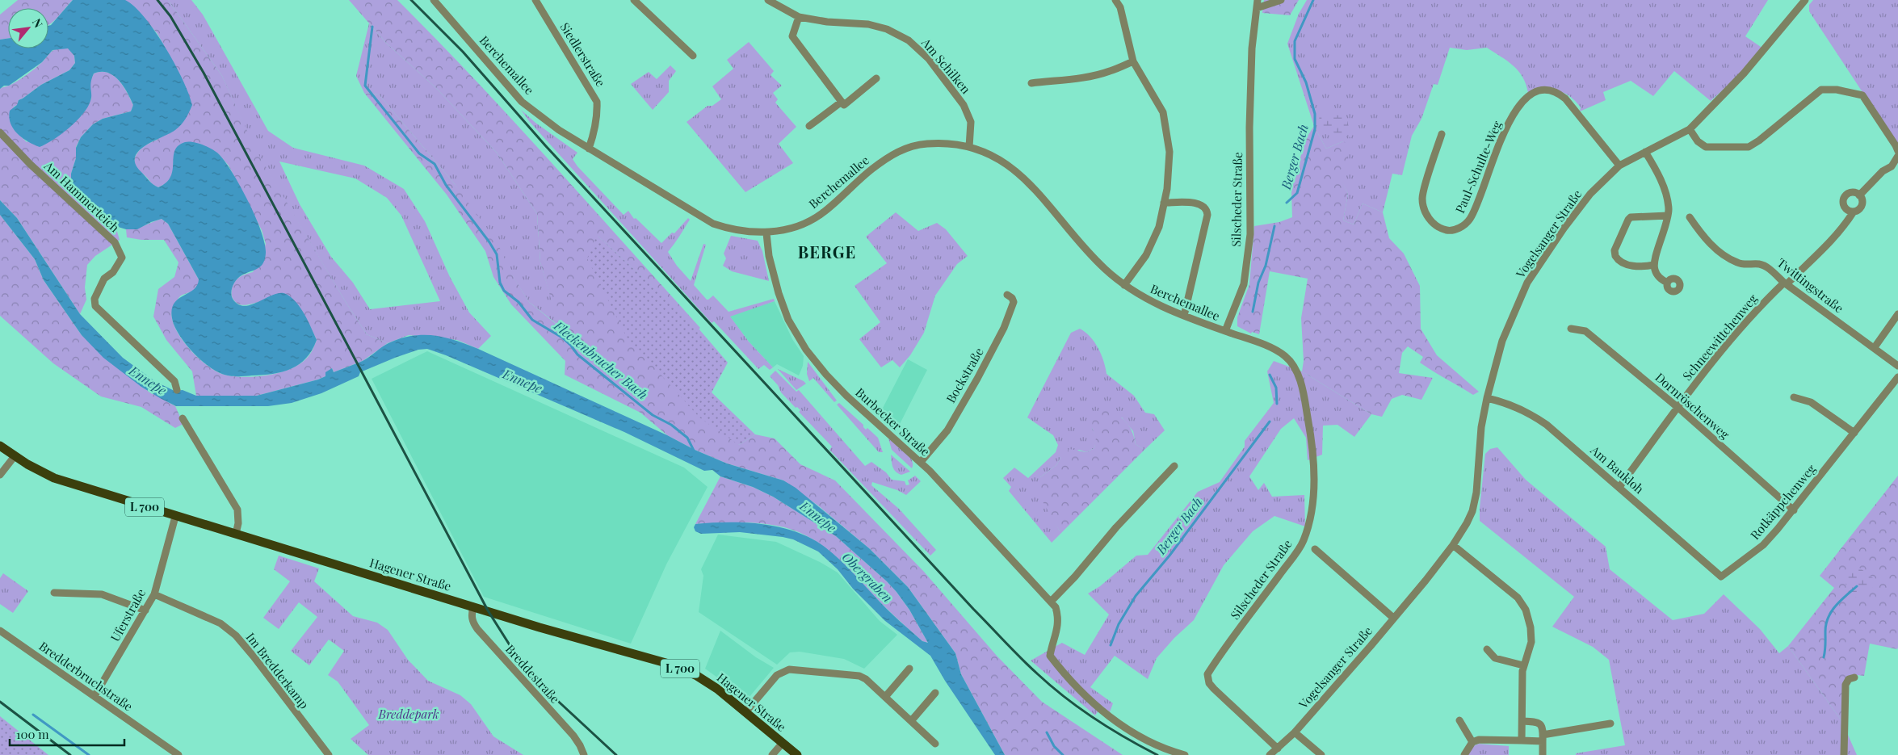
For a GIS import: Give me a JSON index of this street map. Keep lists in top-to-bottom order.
{
  "streets": {
    "main road": ["L 700", "Hagener Straße"],
    "street": [
      "Siedlerstraße",
      "Berchemallee",
      "Am Schilken",
      "Paul-Schulte-Weg",
      "Am Hammerteich",
      "Silscheder Straße",
      "Vogelsanger Straße",
      "Twittingstraße",
      "Schneewittchenweg",
      "Bockstraße",
      "Dornröschenweg",
      "Burbecker Straße",
      "Am Baukloh",
      "Rotkäppchenweg",
      "Uferstraße",
      "Im Bredderkamp",
      "Breddestraße",
      "Bredderbruchstraße"
    ]
  },
  "crossings": [
    ["Siedlerstraße", "Berchemallee"],
    ["Berchemallee", "Am Schilken"],
    ["Berchemallee", "Silscheder Straße"],
    ["Berchemallee", "Burbecker Straße"],
    ["Paul-Schulte-Weg", "Vogelsanger Straße"],
    ["Silscheder Straße", "Vogelsanger Straße"],
    ["Vogelsanger Straße", "Am Baukloh"],
    ["Twittingstraße", "Schneewittchenweg"],
    ["Schneewittchenweg", "Dornröschenweg"],
    ["Schneewittchenweg", "Am Baukloh"],
    ["Bockstraße", "Burbecker Straße"],
    ["Dornröschenweg", "Rotkäppchenweg"],
    ["Am Baukloh", "Rotkäppchenweg"],
    ["Hagener Straße", "Uferstraße"],
    ["Hagener Straße", "Breddestraße"],
    ["Uferstraße", "Im Bredderkamp"],
    ["Uferstraße", "Bredderbruchstraße"]
  ],
  "districts": ["BERGE"],
  "water": [
    "Berger Bach",
    "Fleckenbrucher Bach",
    "Ennepe",
    "Obergraben"
  ],
  "parks": ["Breddepark"],
  "scale_bar": "100 m",
  "north": "top right"
}
